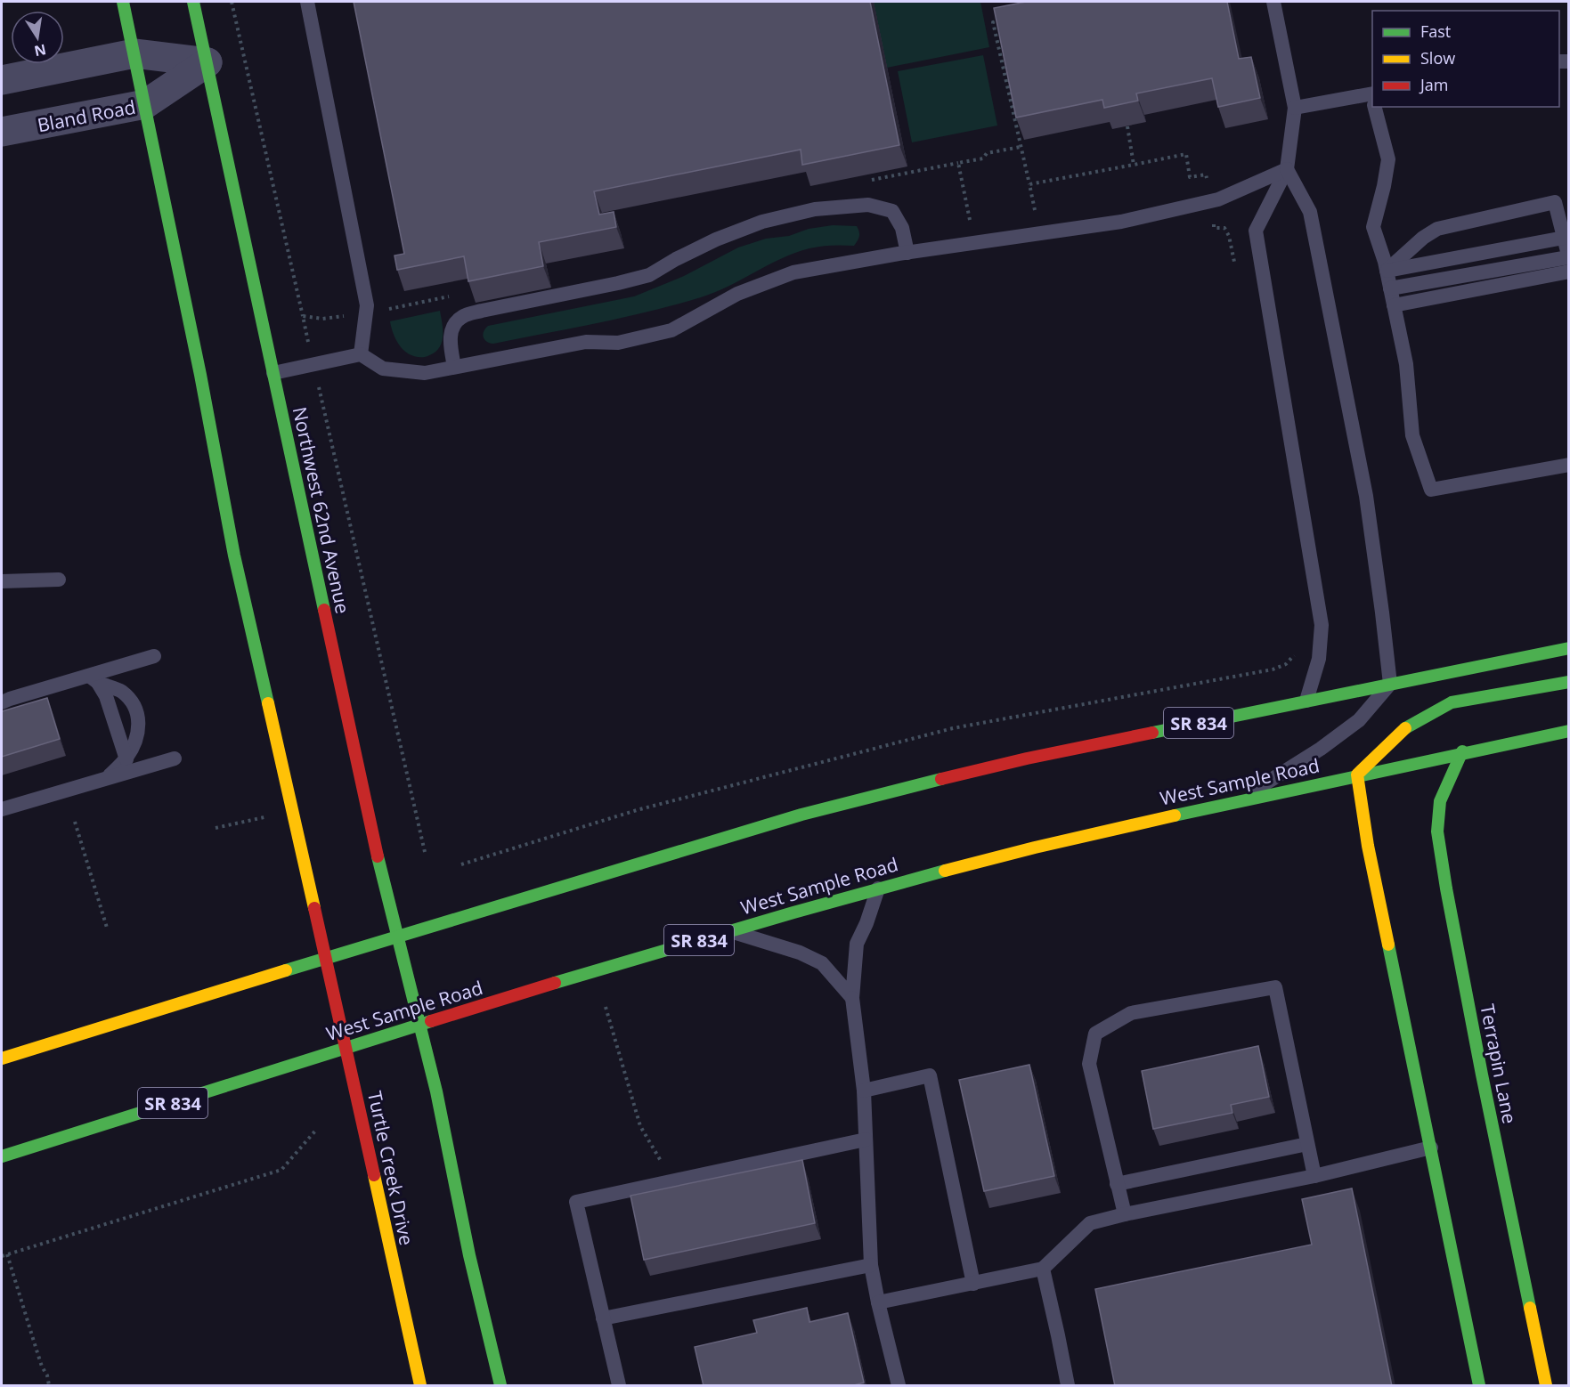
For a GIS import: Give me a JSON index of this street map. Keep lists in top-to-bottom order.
{
  "streets": {
    "street": [
      "Bland Road",
      "Northwest 62nd Avenue",
      "SR 834",
      "West Sample Road",
      "Terrapin Lane",
      "Turtle Creek Drive"
    ]
  },
  "crossings": [
    ["Bland Road", "Northwest 62nd Avenue"],
    ["Northwest 62nd Avenue", "SR 834"],
    ["Northwest 62nd Avenue", "West Sample Road"],
    ["SR 834", "Turtle Creek Drive"],
    ["West Sample Road", "Terrapin Lane"],
    ["West Sample Road", "Turtle Creek Drive"]
  ],
  "legend": ["Fast", "Slow", "Jam"],
  "north": "bottom"
}
